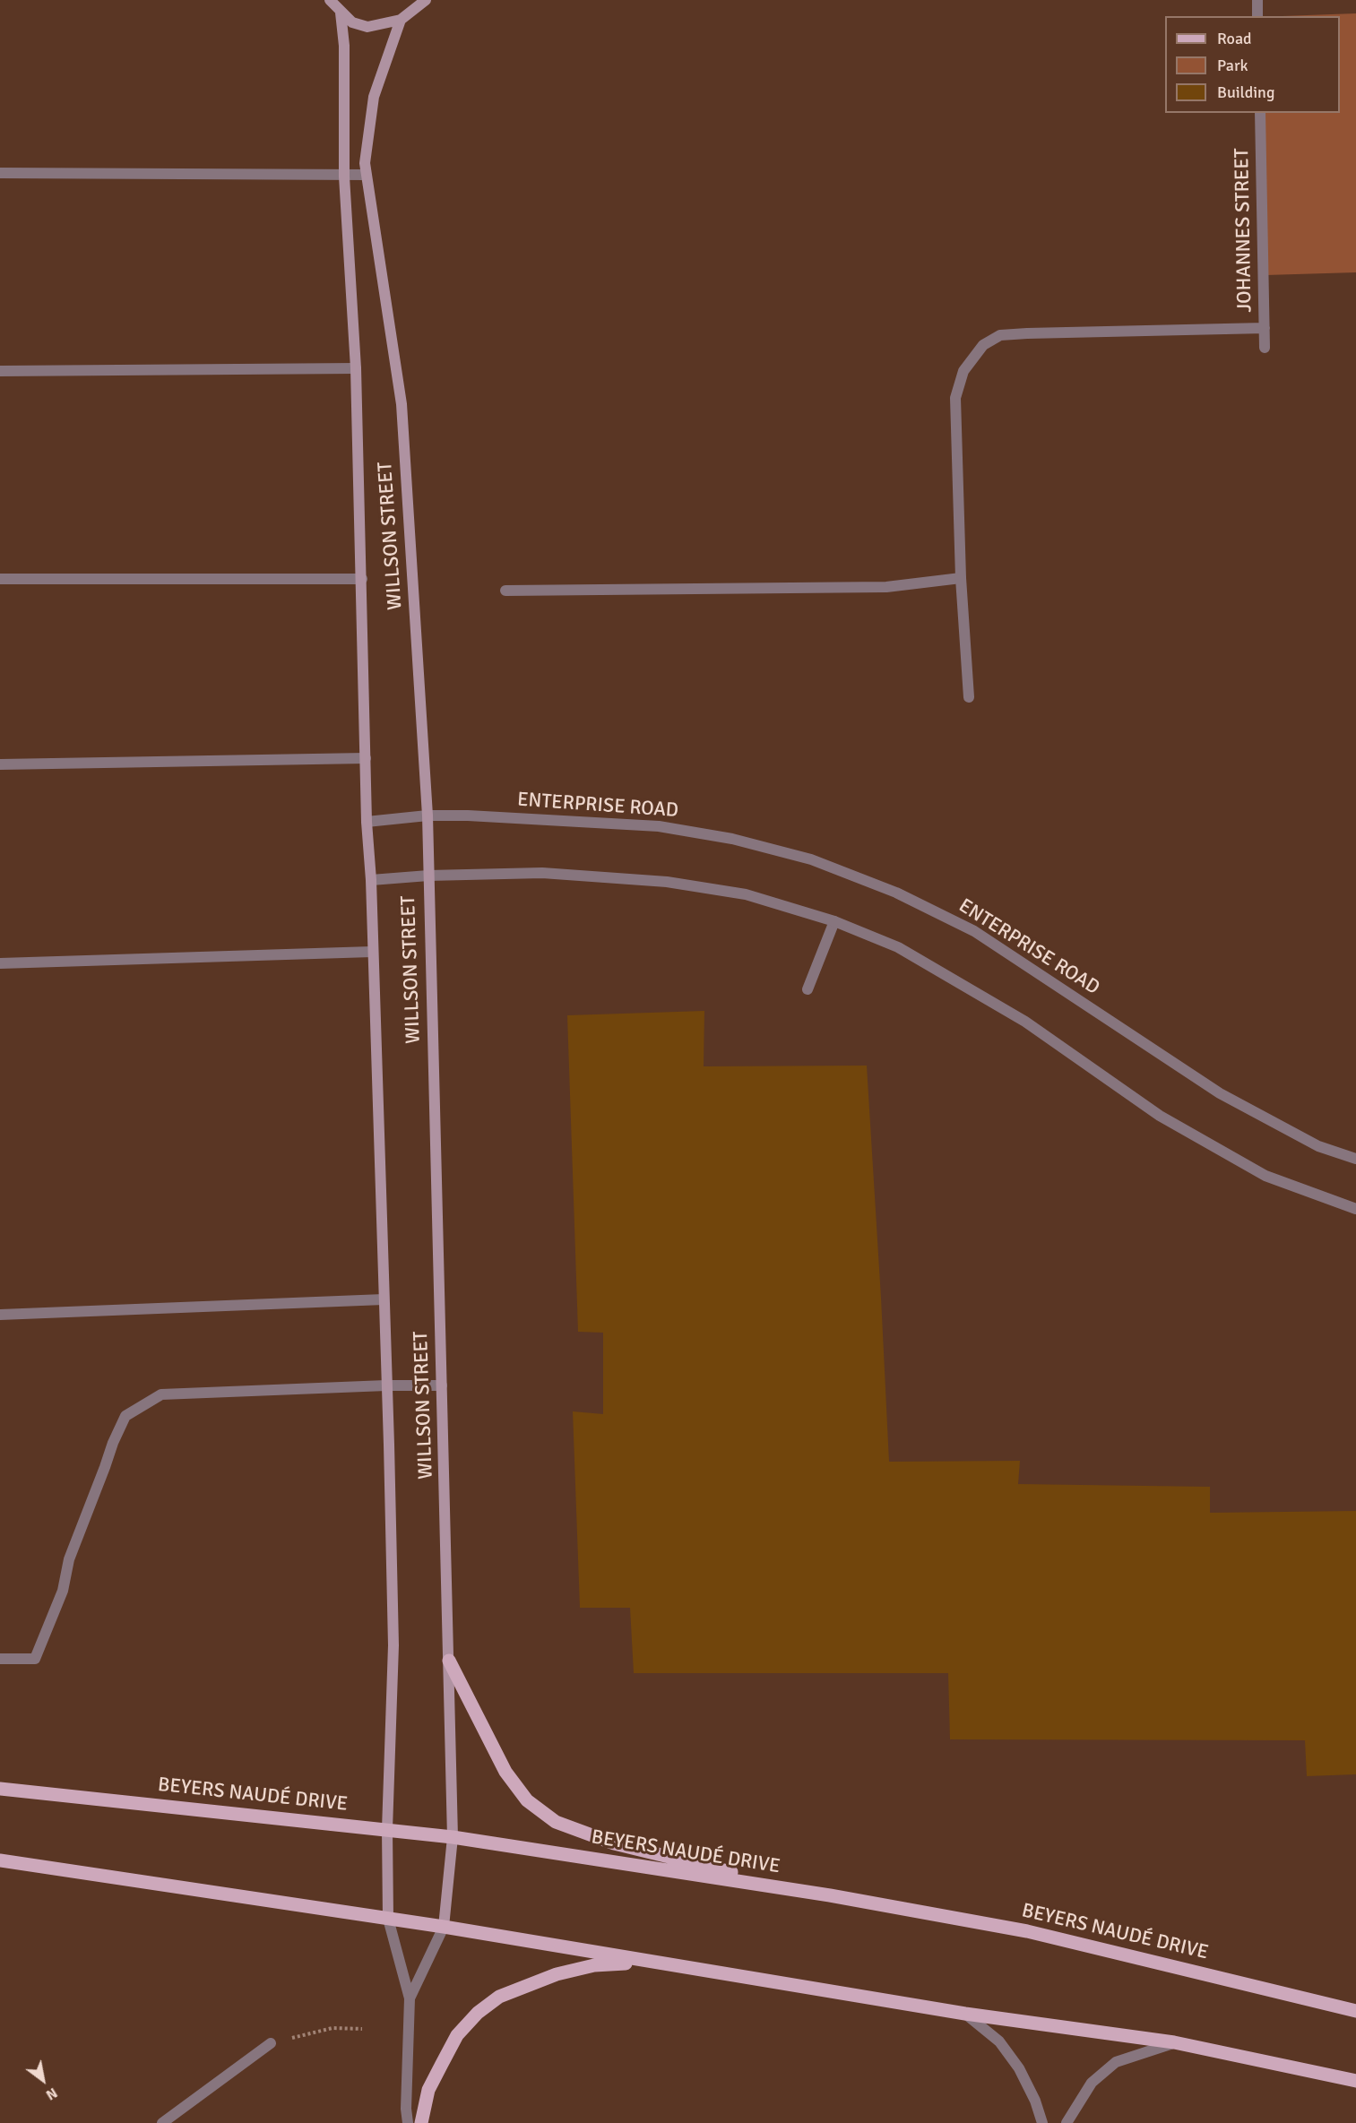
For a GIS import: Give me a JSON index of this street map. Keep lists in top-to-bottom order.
{
  "streets": {
    "main road": ["BEYERS NAUDÉ DRIVE"],
    "street": ["JOHANNES STREET", "WILLSON STREET", "ENTERPRISE ROAD"]
  },
  "crossings": [
    ["WILLSON STREET", "ENTERPRISE ROAD"],
    ["WILLSON STREET", "BEYERS NAUDÉ DRIVE"]
  ],
  "legend": ["Road", "Park", "Building"],
  "north": "bottom right"
}
